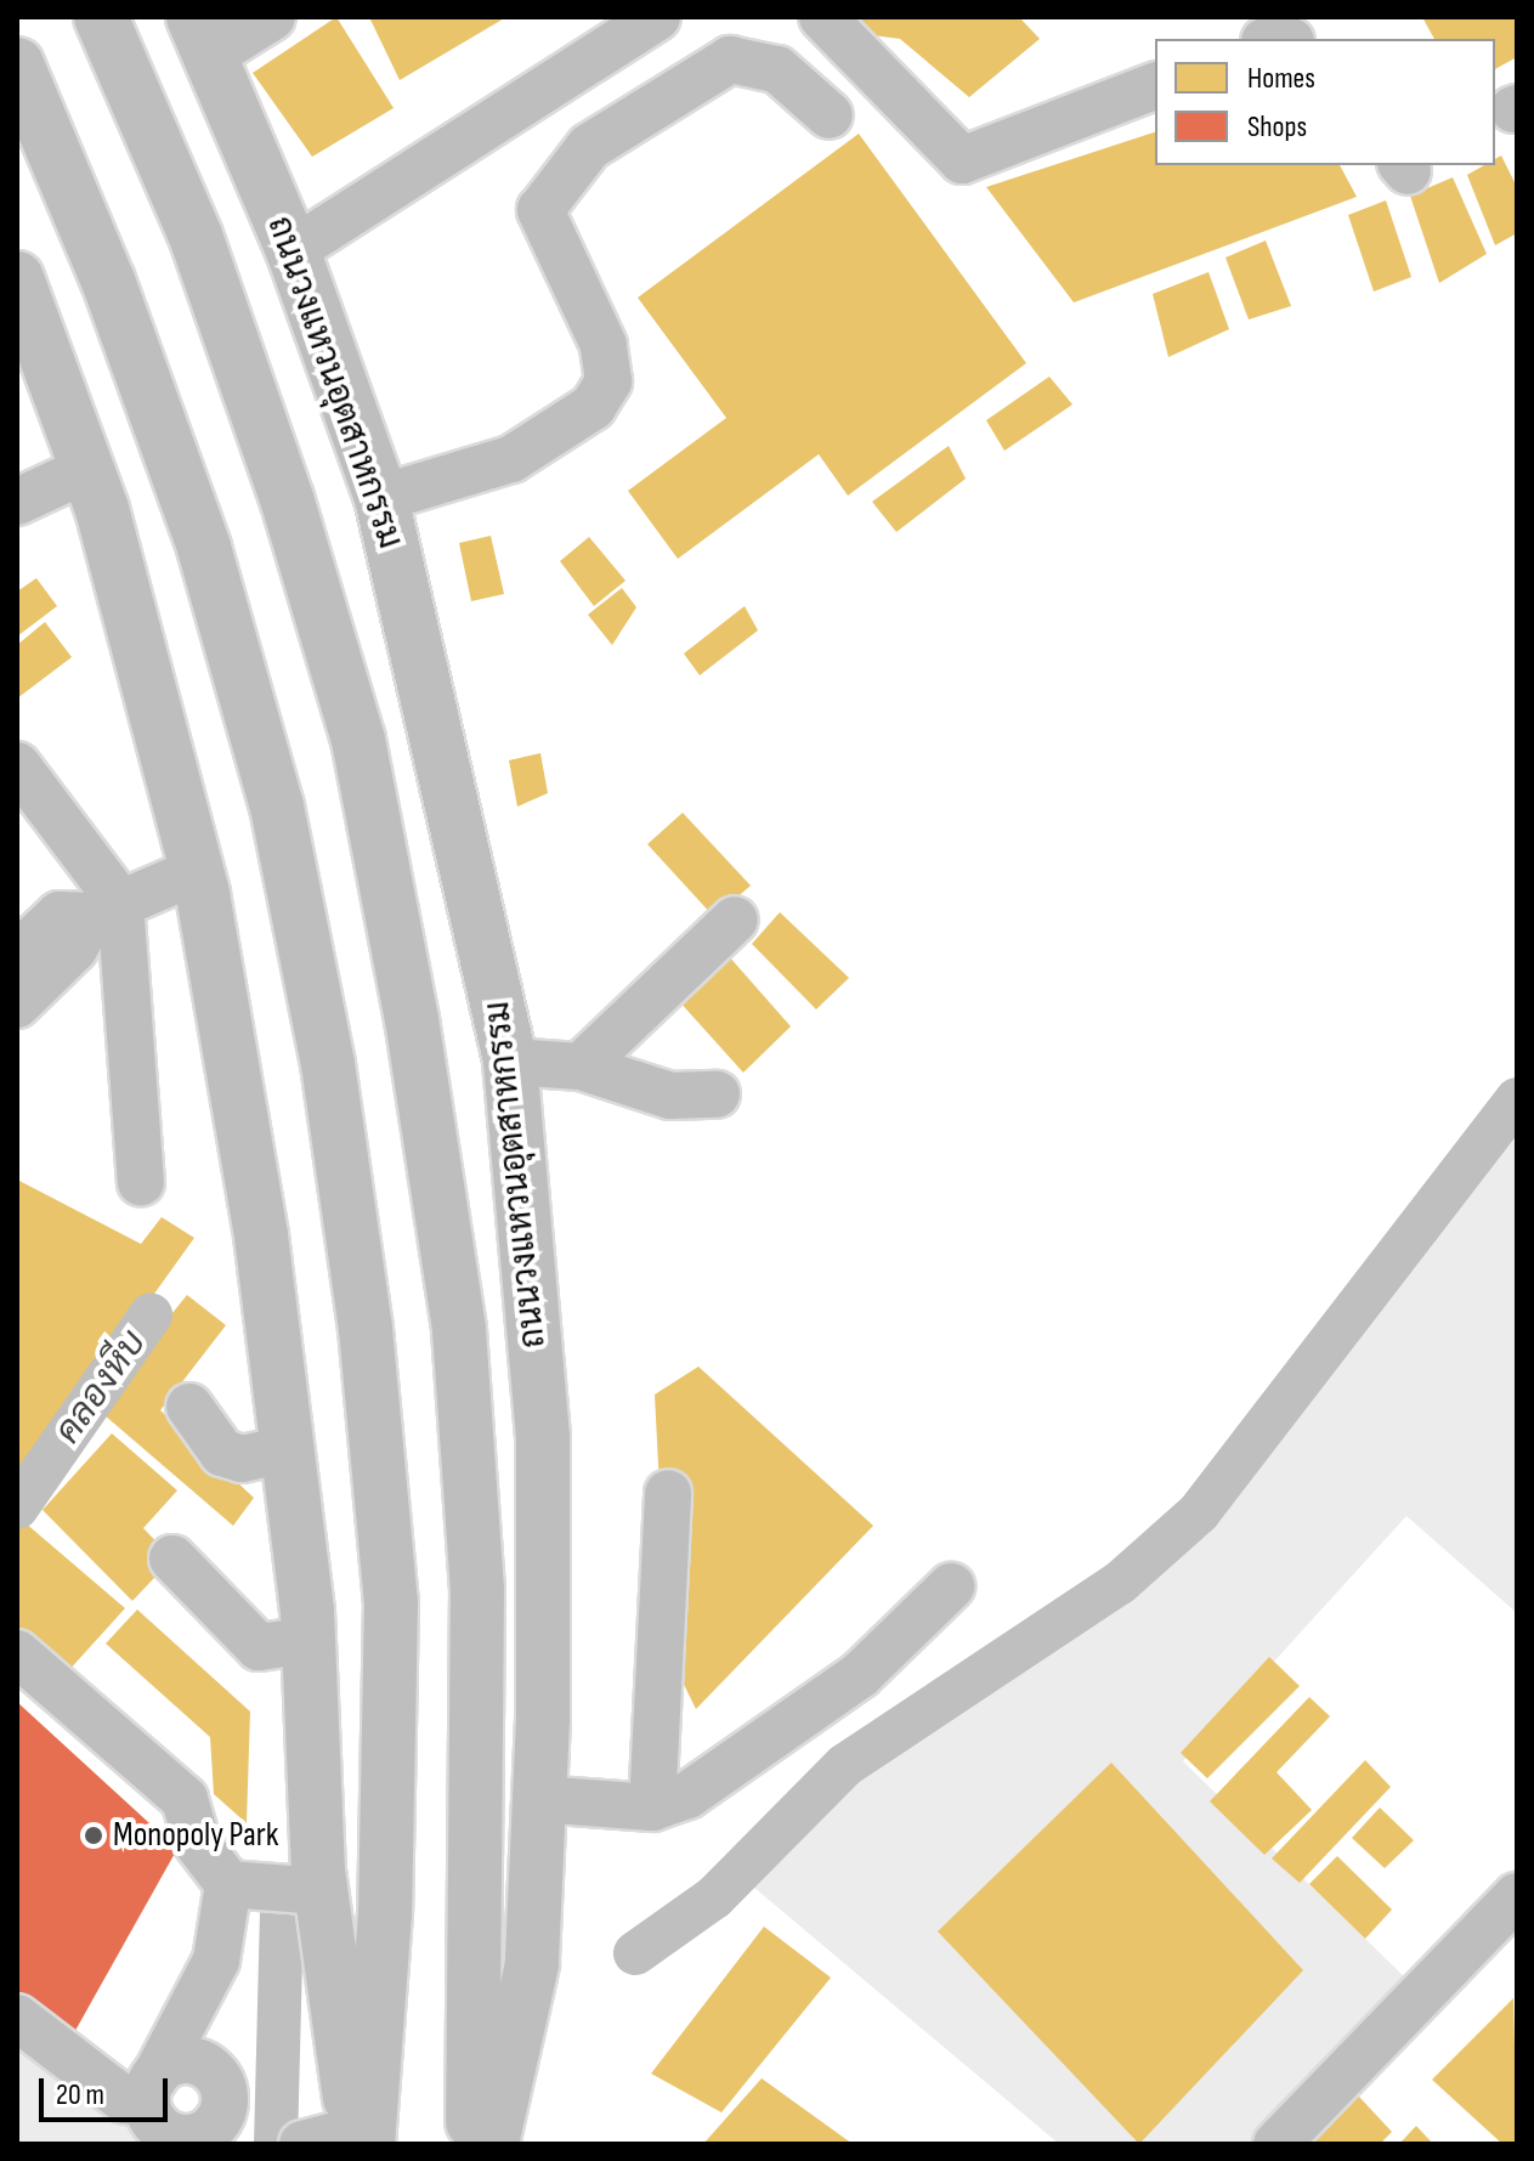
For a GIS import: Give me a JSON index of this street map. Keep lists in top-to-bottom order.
{
  "streets": {
    "main road": ["ถนนวงแหวนอุตสาหกรรม"]
  },
  "water": ["คลองหีบ"],
  "places": ["Monopoly Park"],
  "legend": ["Homes", "Shops"],
  "scale_bar": "20 m"
}
